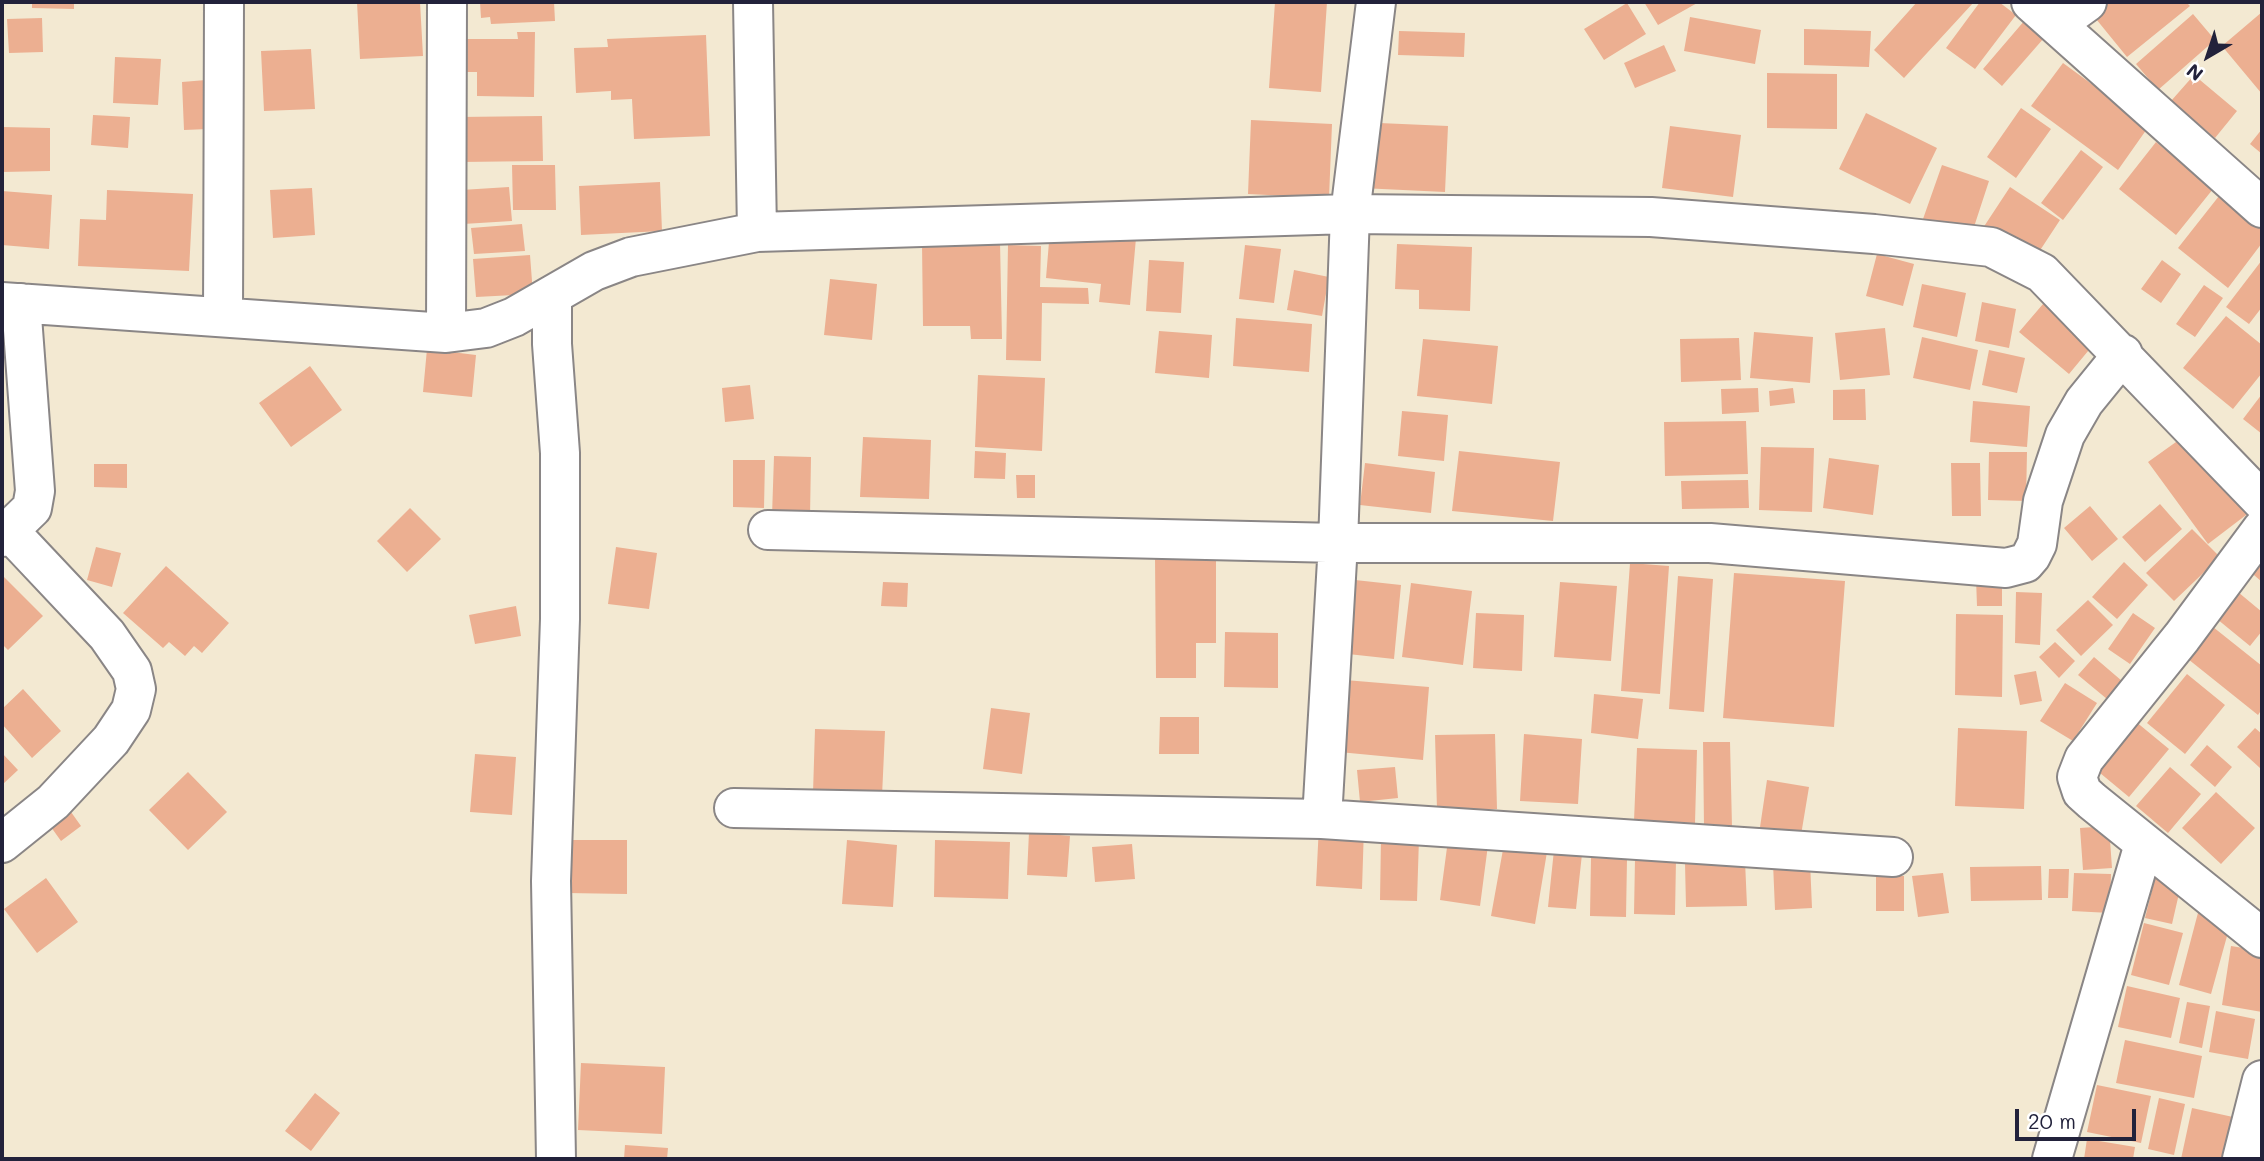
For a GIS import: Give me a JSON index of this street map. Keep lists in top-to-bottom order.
{
  "scale_bar": "20 m",
  "north": "bottom left"
}
